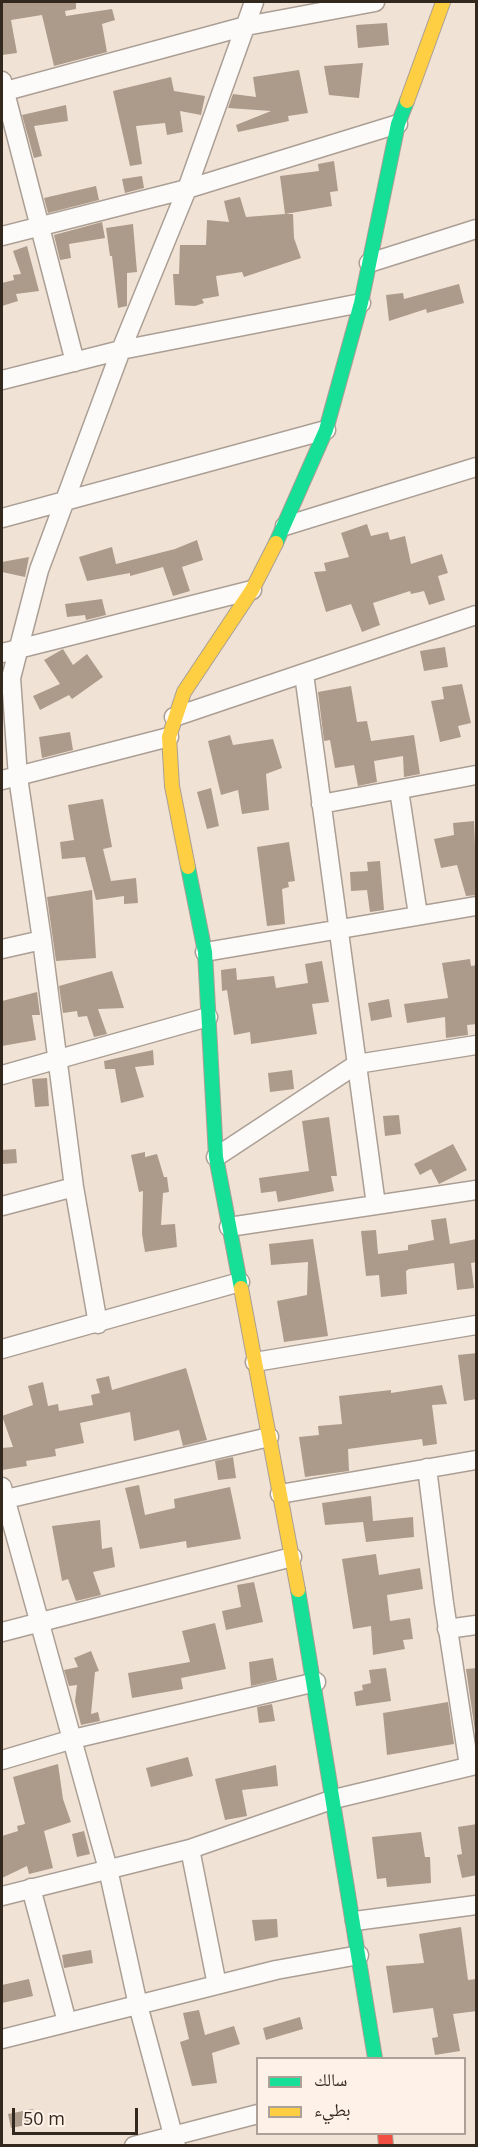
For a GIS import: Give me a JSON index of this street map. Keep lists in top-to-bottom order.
{
  "legend": ["سالك", "بطيء"],
  "scale_bar": "50 m"
}
